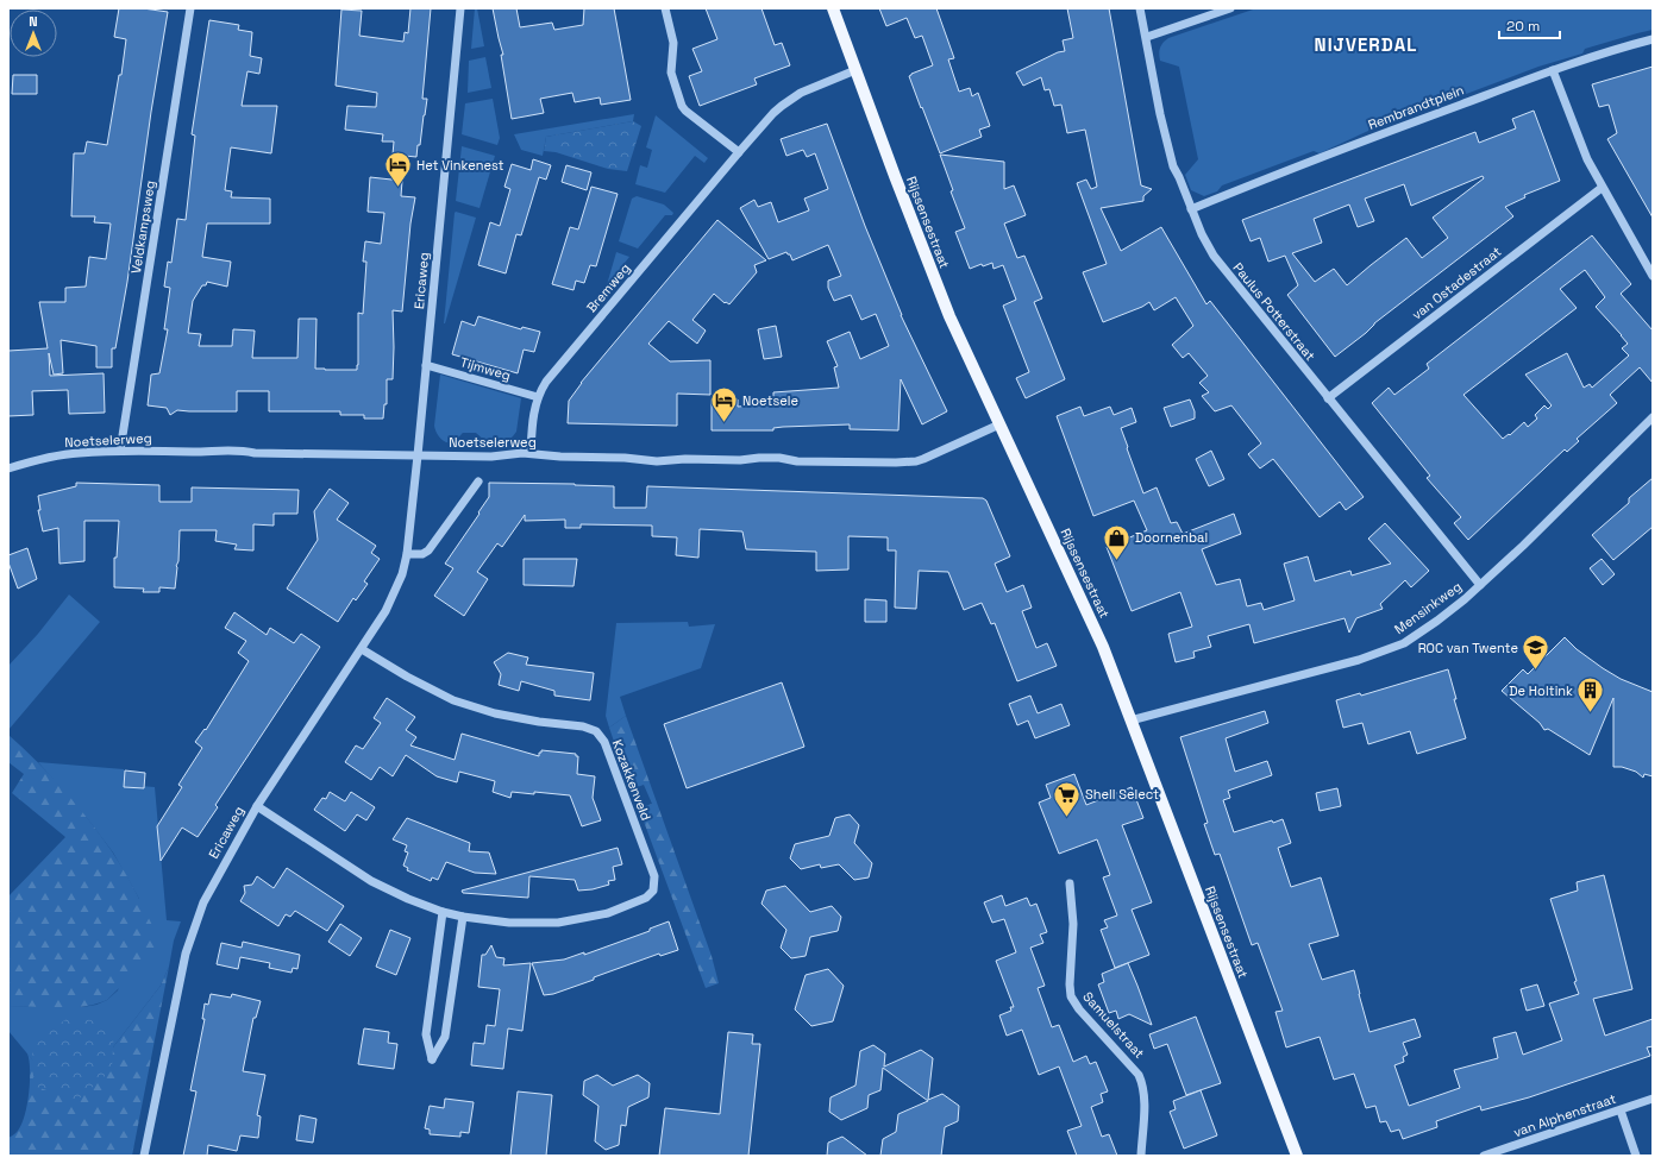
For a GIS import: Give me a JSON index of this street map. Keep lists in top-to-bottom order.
{
  "streets": {
    "main road": ["Rijssensestraat"],
    "street": [
      "Rembrandtplein",
      "Veldkampsweg",
      "Ericaweg",
      "van Ostadestraat",
      "Bremweg",
      "Paulus Potterstraat",
      "Tijmweg",
      "Noetselerweg",
      "Mensinkweg",
      "Kozakkenveld",
      "Samuelstraat",
      "van Alphenstraat"
    ]
  },
  "crossings": [
    ["Rembrandtplein", "Paulus Potterstraat"],
    ["Rijssensestraat", "Bremweg"],
    ["Rijssensestraat", "Noetselerweg"],
    ["Rijssensestraat", "Mensinkweg"],
    ["Veldkampsweg", "Noetselerweg"],
    ["Ericaweg", "Tijmweg"],
    ["Ericaweg", "Noetselerweg"],
    ["Ericaweg", "Kozakkenveld"],
    ["van Ostadestraat", "Paulus Potterstraat"],
    ["Bremweg", "Tijmweg"],
    ["Bremweg", "Noetselerweg"],
    ["Paulus Potterstraat", "Mensinkweg"]
  ],
  "districts": ["NIJVERDAL"],
  "places": {
    "hotel": ["Het Vinkenest", "Noetsele"],
    "shop": ["Doornenbal"],
    "school or university": ["ROC van Twente"],
    "building": ["De Holtink"],
    "supermarket": ["Shell Select"]
  },
  "scale_bar": "20 m",
  "north": "top"
}
